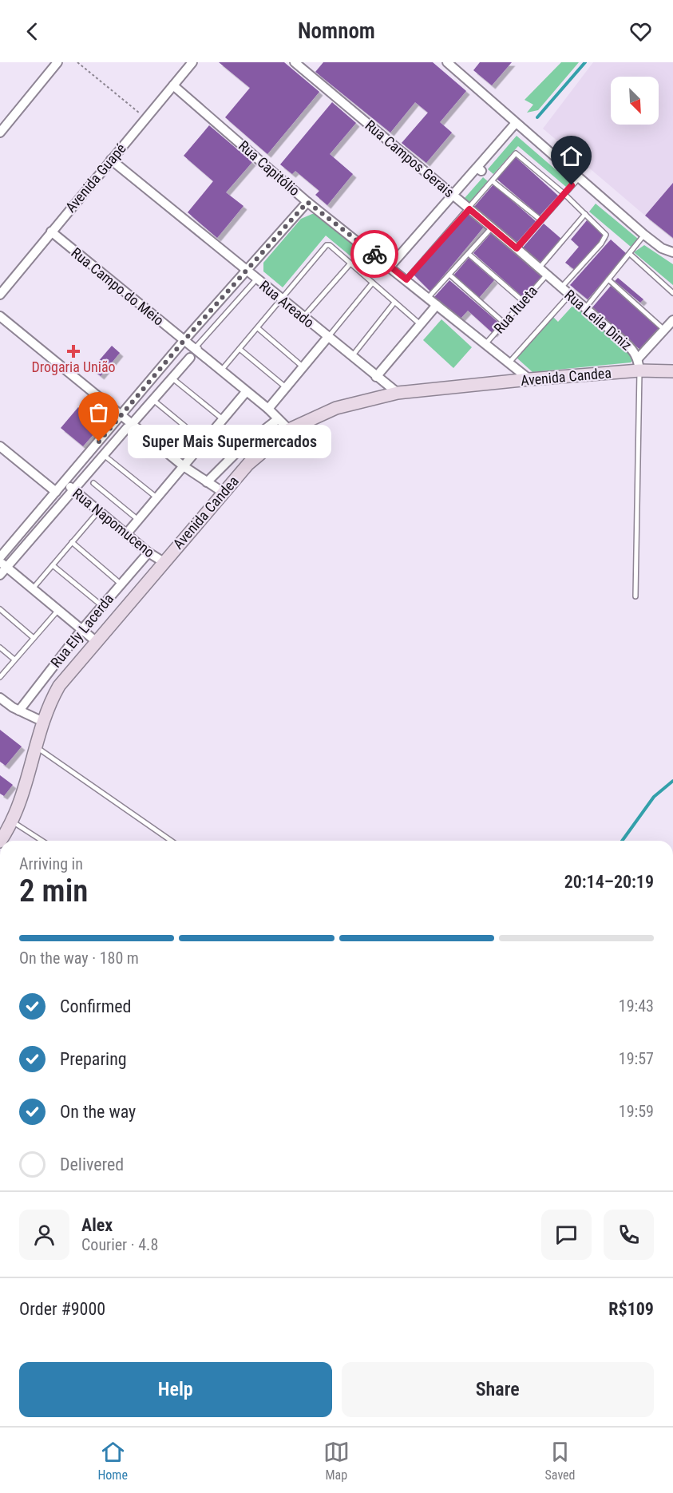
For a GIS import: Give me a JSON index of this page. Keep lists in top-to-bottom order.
{
  "streets": {
    "main road": ["Avenida Candea"],
    "street": [
      "Rua Campos Gerais",
      "Rua Capitólio",
      "Avenida Guapé",
      "Rua Campo do Meio",
      "Rua Areado",
      "Rua Leila Diniz",
      "Rua Napomuceno",
      "Rua Ely Lacerda"
    ],
    "lane": ["Rua Itueta"]
  },
  "crossings": [
    ["Rua Campos Gerais", "Rua Itueta"],
    ["Rua Campos Gerais", "Rua Leila Diniz"],
    ["Rua Capitólio", "Avenida Guapé"],
    ["Rua Capitólio", "Rua Itueta"],
    ["Rua Capitólio", "Avenida Candea"],
    ["Avenida Guapé", "Rua Campo do Meio"],
    ["Avenida Guapé", "Rua Areado"],
    ["Rua Campo do Meio", "Avenida Candea"],
    ["Rua Areado", "Avenida Candea"],
    ["Rua Itueta", "Rua Leila Diniz"],
    ["Rua Leila Diniz", "Avenida Candea"],
    ["Avenida Candea", "Rua Napomuceno"],
    ["Rua Napomuceno", "Rua Ely Lacerda"]
  ],
  "places": {
    "health": ["Drogaria União"],
    "other": ["Super Mais Supermercados"]
  },
  "north": "bottom right",
  "page": {
    "header": "Nomnom",
    "bubble": "Super Mais Supermercados",
    "heading": ["2 min", "Arriving in", "20:14–20:19"],
    "panel": [
      "Alex",
      "Courier · 4.8",
      "Order #9000",
      "R$109"
    ],
    "bar": "On the way · 180 m",
    "list": [
      ["Confirmed", "19:43"],
      ["Preparing", "19:57"],
      ["On the way", "19:59"],
      "Delivered"
    ],
    "buttons": ["Help", "Share"],
    "tabs": ["Home", "Map", "Saved"]
  }
}
